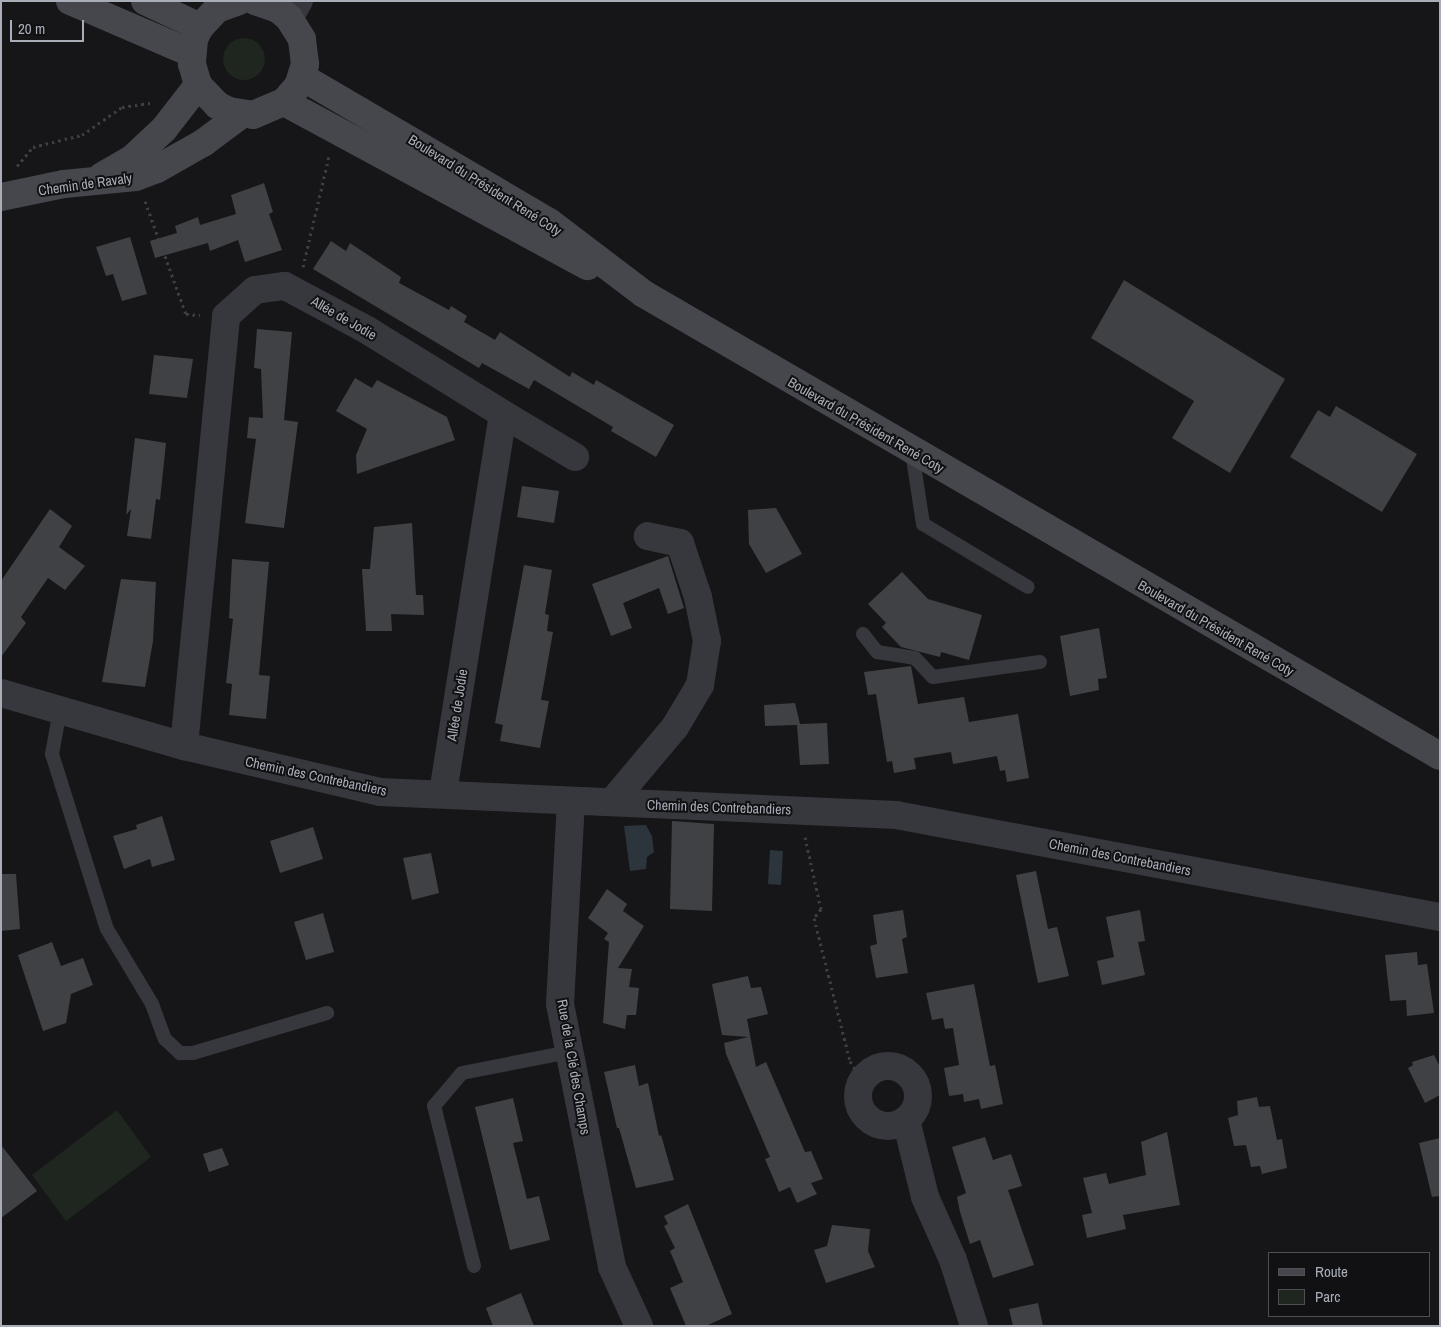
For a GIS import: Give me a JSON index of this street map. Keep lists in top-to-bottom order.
{
  "streets": {
    "main road": ["Chemin de Ravaly", "Boulevard du Président René Coty"],
    "street": ["Allée de Jodie", "Chemin des Contrebandiers", "Rue de la Clé des Champs"]
  },
  "crossings": [
    ["Allée de Jodie", "Chemin des Contrebandiers"],
    ["Chemin des Contrebandiers", "Rue de la Clé des Champs"]
  ],
  "legend": ["Route", "Parc"],
  "scale_bar": "20 m"
}
